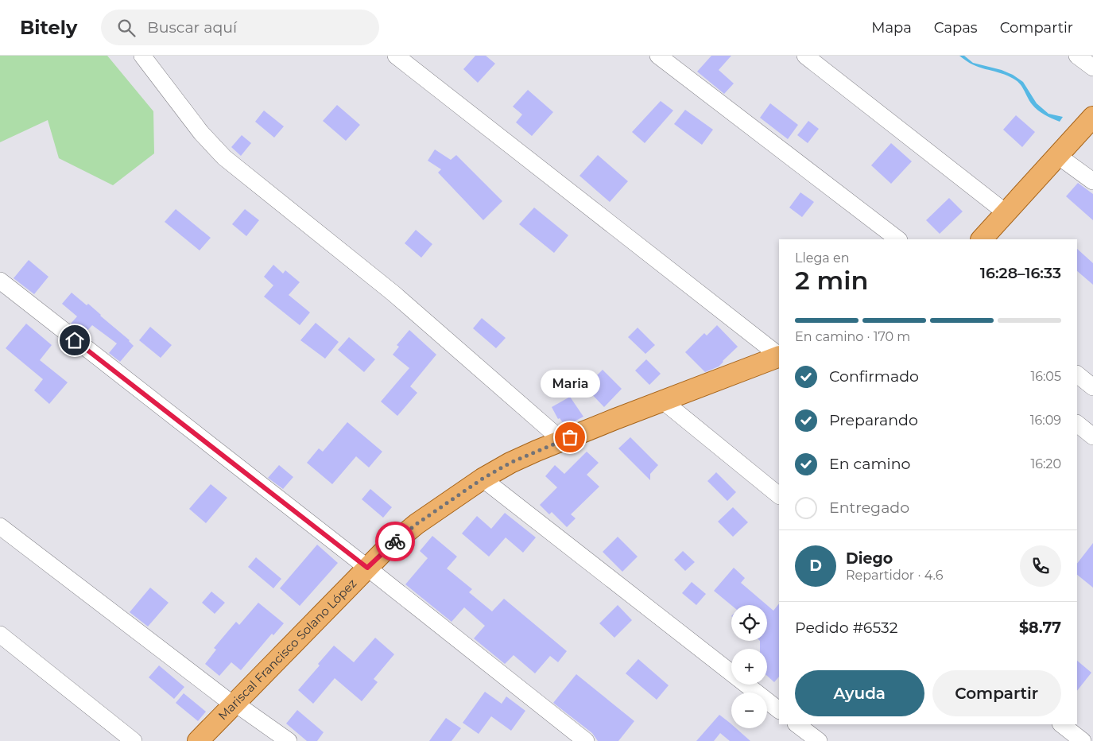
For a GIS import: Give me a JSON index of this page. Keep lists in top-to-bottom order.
{
  "streets": {
    "main road": ["Mariscal Francisco Solano López"]
  },
  "places": ["Maria"],
  "page": {
    "header": "Bitely",
    "search": "Buscar aquí",
    "nav": ["Mapa", "Capas", "Compartir"],
    "heading": ["2 min", "Llega en", "16:28–16:33"],
    "panel": [
      "Diego",
      "Repartidor · 4.6",
      "Pedido #6532",
      "$8.77"
    ],
    "bar": "En camino · 170 m",
    "list": [
      ["Confirmado", "16:05"],
      ["Preparando", "16:09"],
      ["En camino", "16:20"],
      "Entregado"
    ],
    "bubble": "Maria",
    "round": "D",
    "map_buttons": ["+", "−"],
    "buttons": ["Ayuda", "Compartir"]
  }
}
